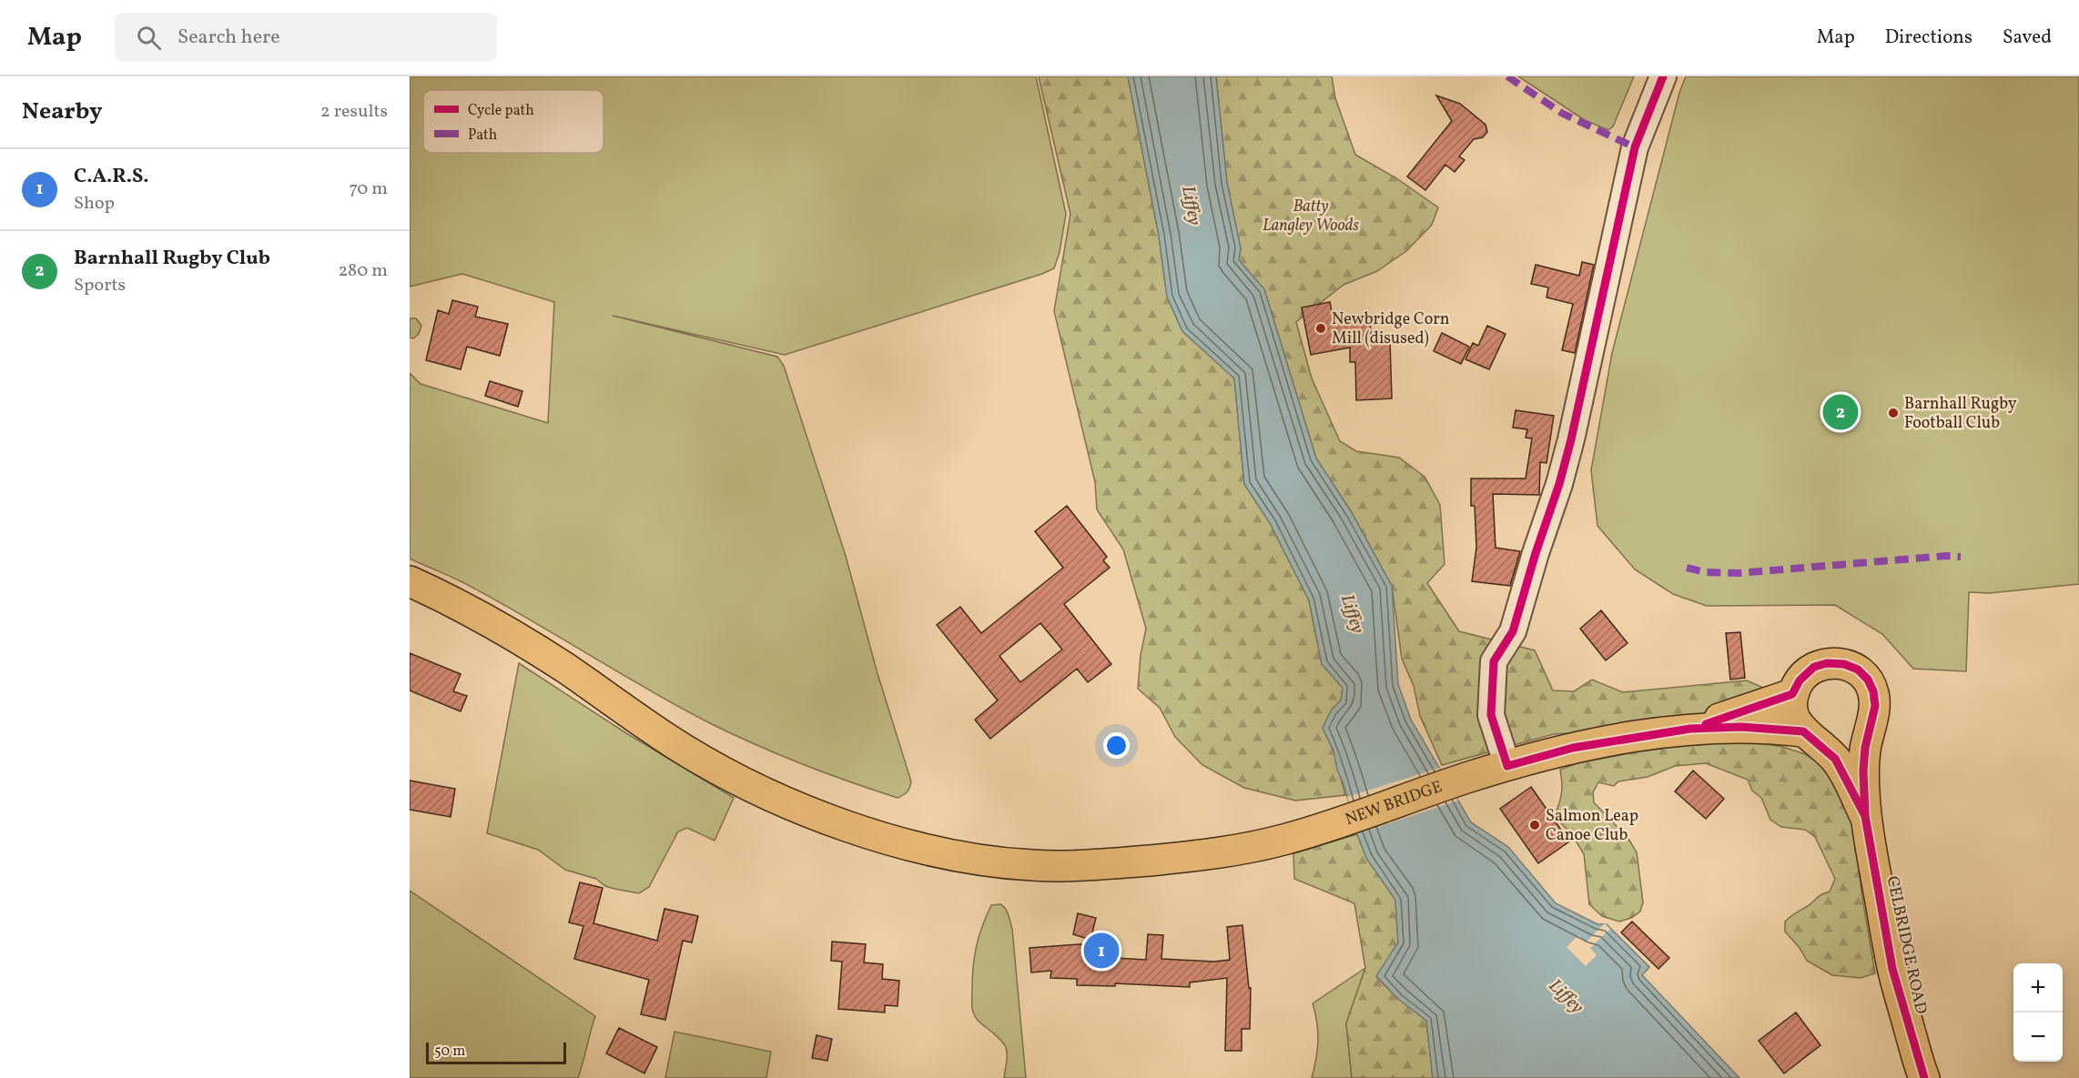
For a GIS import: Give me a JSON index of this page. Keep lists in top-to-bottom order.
{
  "streets": {
    "main road": ["NEW BRIDGE", "CELBRIDGE ROAD"]
  },
  "water": ["Liffey"],
  "parks": ["Batty Langley Woods"],
  "places": ["Newbridge Corn Mill (disused)", "Barnhall Rugby Football Club", "Salmon Leap Canoe Club"],
  "legend": ["Cycle path", "Path"],
  "scale_bar": "50 m",
  "page": {
    "header": "Map",
    "search": "Search here",
    "nav": ["Map", "Directions", "Saved"],
    "heading": ["Nearby", "2 results"],
    "list": [
      {
        "mark": "1",
        "name": "C.A.R.S.",
        "note": "Shop",
        "value": "70 m"
      },
      {
        "mark": "2",
        "name": "Barnhall Rugby Club",
        "note": "Sports",
        "value": "280 m"
      }
    ],
    "pins": ["2", "1"],
    "map_buttons": ["+", "−"],
    "scale": "50 m"
  }
}
